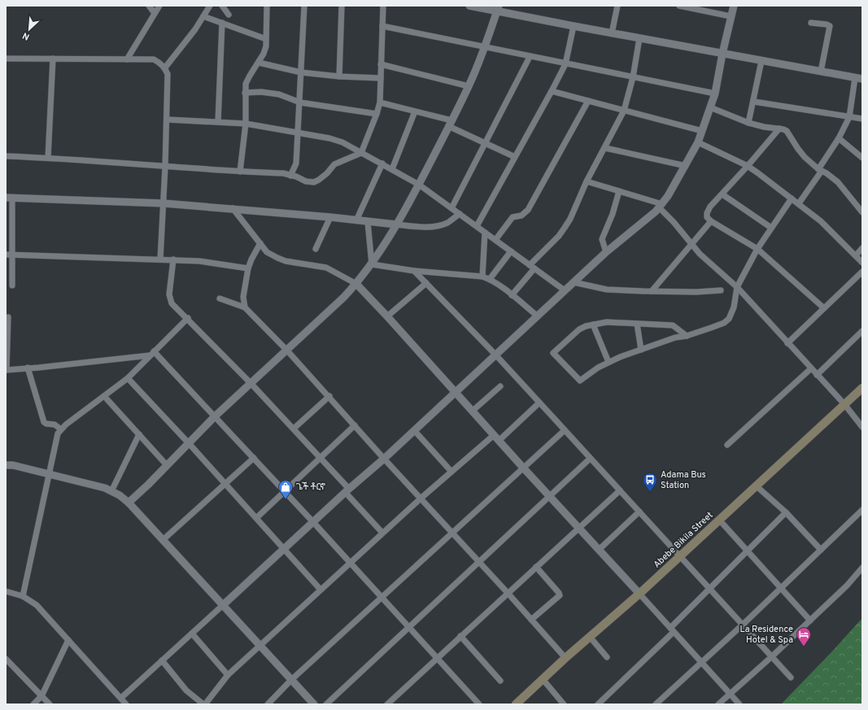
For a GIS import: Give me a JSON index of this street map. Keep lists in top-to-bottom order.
{
  "streets": {
    "main road": ["Abebe Bikila Street"]
  },
  "places": {
    "bus stop": ["Adama Bus Station"],
    "shop": ["ጌች ቶርኖ"],
    "hotel": ["La Residence Hotel & Spa"]
  },
  "north": "bottom left"
}
